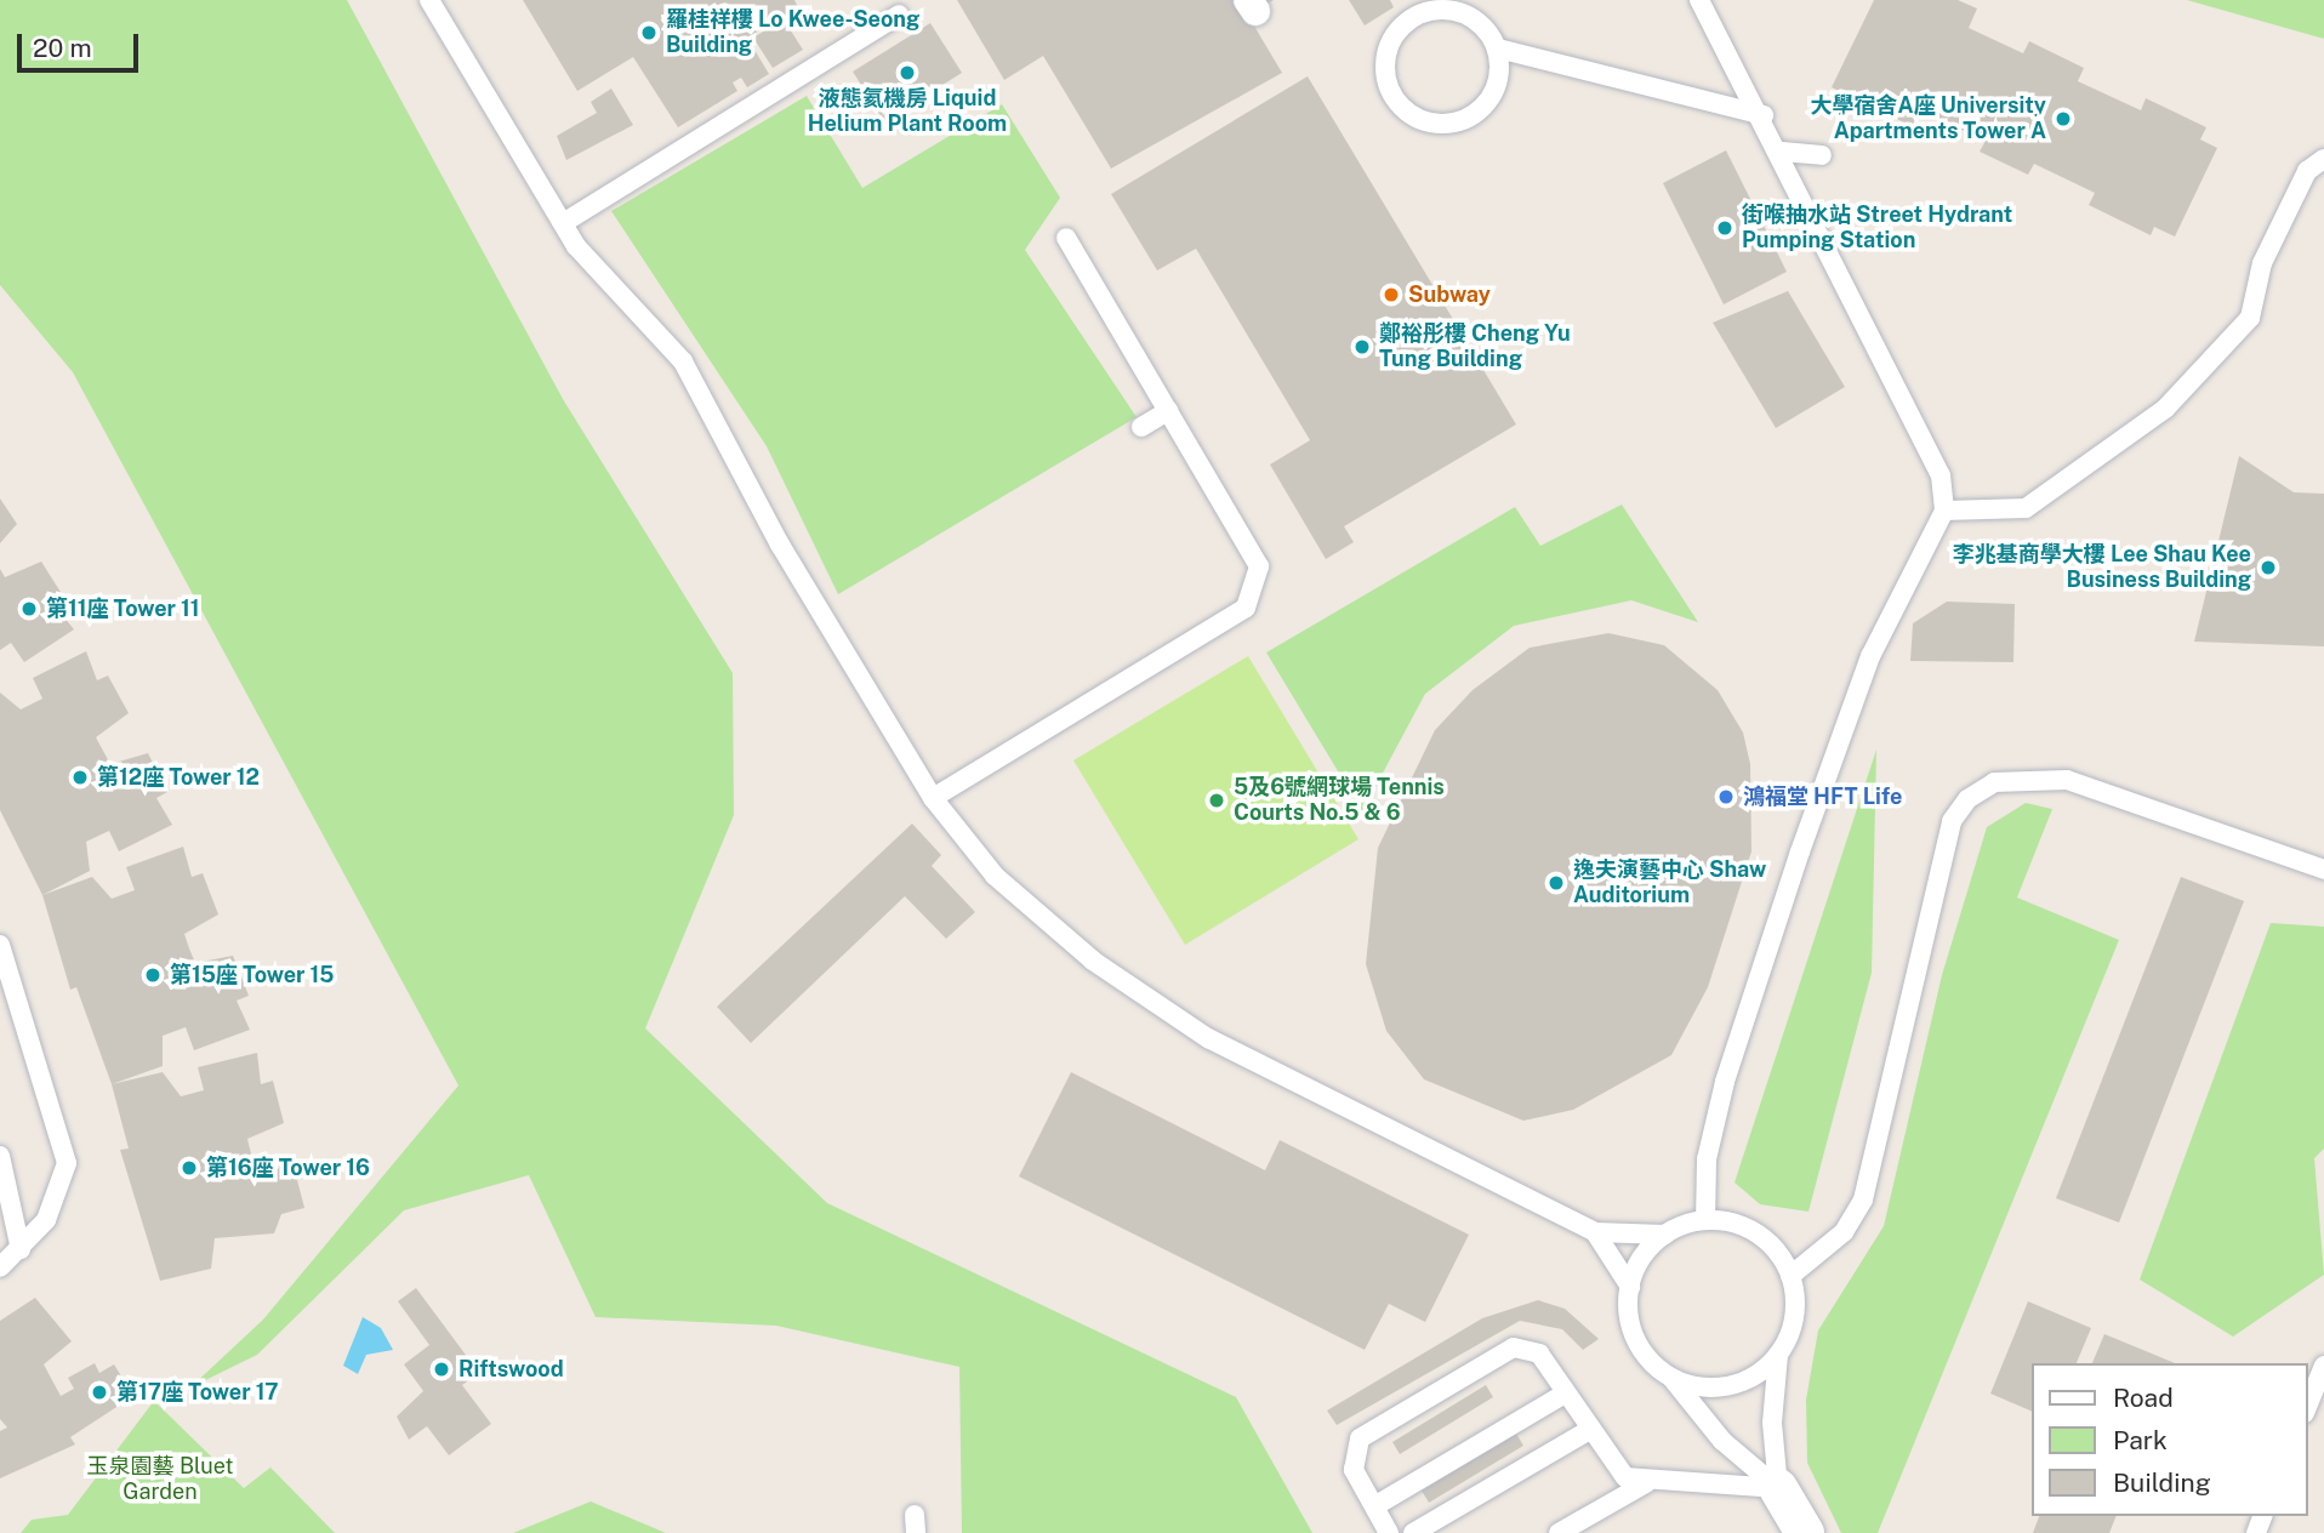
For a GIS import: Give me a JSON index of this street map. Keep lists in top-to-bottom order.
{
  "parks": ["玉泉園藝 Bluet Garden"],
  "places": [
    "羅桂祥樓 Lo Kwee-Seong Building",
    "液態氦機房 Liquid Helium Plant Room",
    "大學宿舍A座 University Apartments Tower A",
    "街喉抽水站 Street Hydrant Pumping Station",
    "Subway",
    "鄭裕彤樓 Cheng Yu Tung Building",
    "李兆基商學大樓 Lee Shau Kee Business Building",
    "第11座 Tower 11",
    "第12座 Tower 12",
    "鴻福堂 HFT Life",
    "5及6號網球場 Tennis Courts No.5 & 6",
    "逸夫演藝中心 Shaw Auditorium",
    "第15座 Tower 15",
    "第16座 Tower 16",
    "Riftswood",
    "第17座 Tower 17"
  ],
  "legend": ["Road", "Park", "Building"],
  "scale_bar": "20 m"
}
